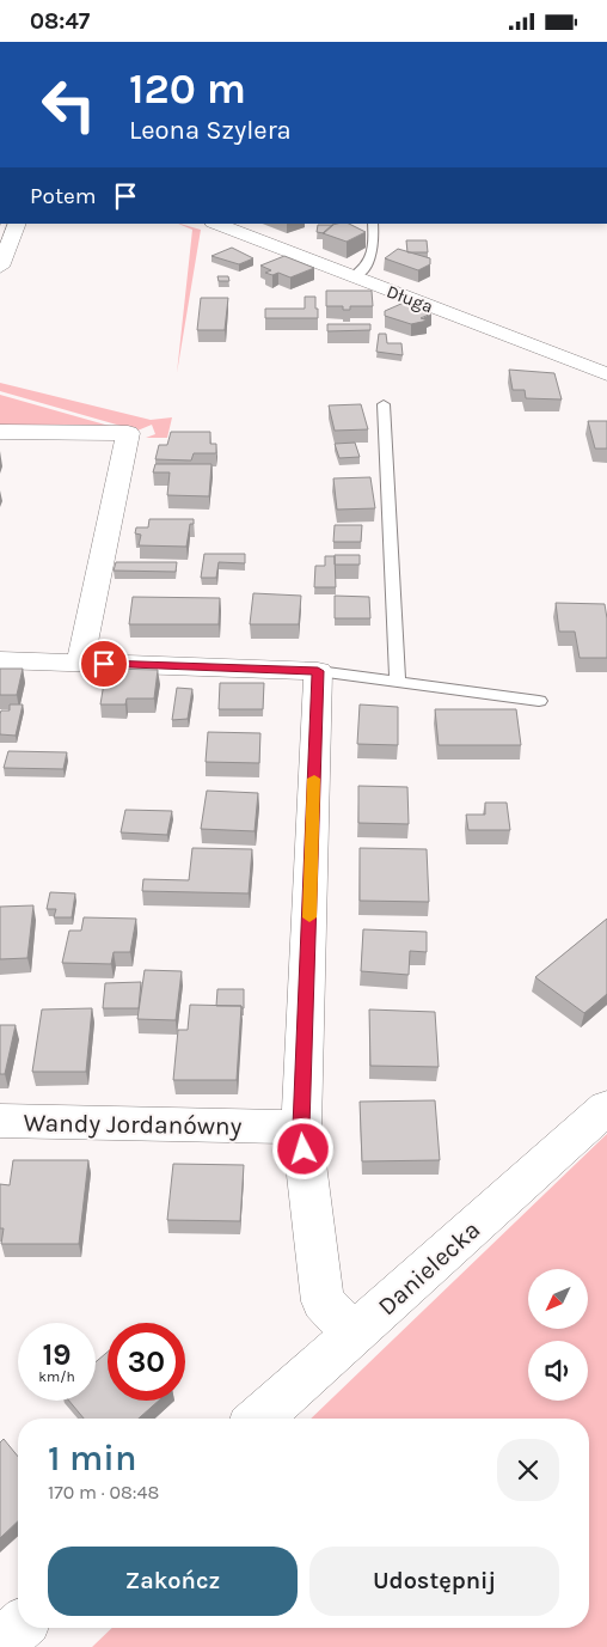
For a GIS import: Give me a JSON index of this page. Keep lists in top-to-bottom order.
{
  "streets": {
    "street": ["Długa", "Wandy Jordanówny", "Danielecka"]
  },
  "north": "bottom left",
  "page": {
    "status": "08:47",
    "turn": ["120 m", "Leona Szylera"],
    "then": "Potem",
    "speed": "19 km/h",
    "limit": "30",
    "heading": ["1 min", "170 m · 08:48"],
    "buttons": ["Zakończ", "Udostępnij"]
  }
}
